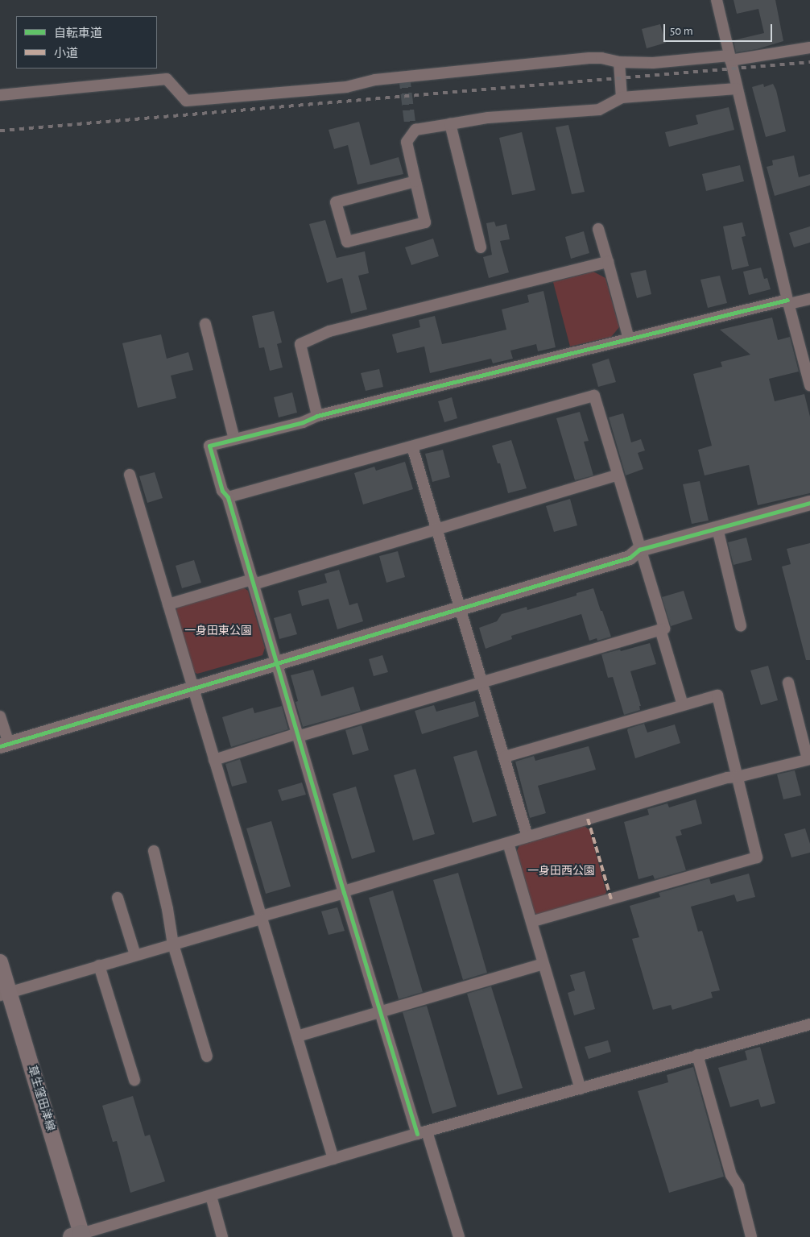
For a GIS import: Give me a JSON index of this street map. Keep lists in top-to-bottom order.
{
  "streets": {
    "main road": ["草生窪田津線"]
  },
  "parks": ["一身田東公園", "一身田西公園"],
  "legend": ["自転車道", "小道"],
  "scale_bar": "50 m"
}
